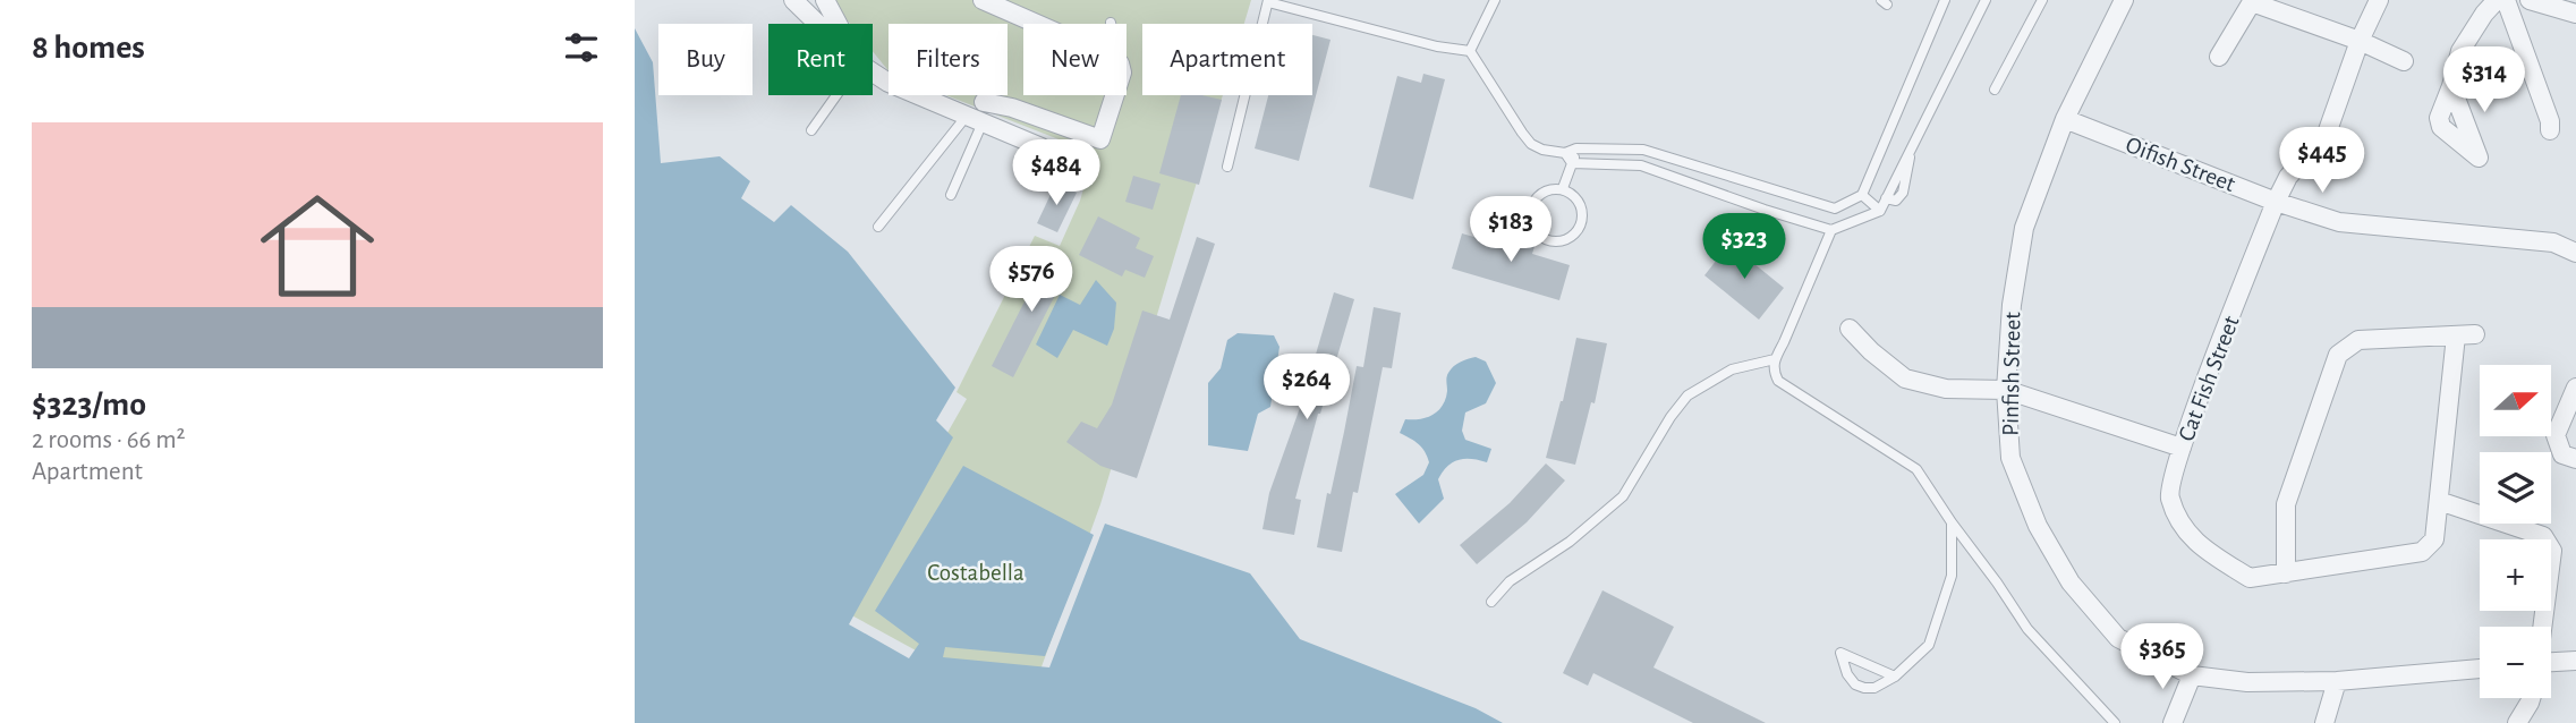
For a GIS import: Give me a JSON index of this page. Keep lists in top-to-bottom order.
{
  "streets": {
    "street": ["Oifish Street", "Pinfish Street", "Cat Fish Street"]
  },
  "crossings": [
    ["Oifish Street", "Pinfish Street"],
    ["Oifish Street", "Cat Fish Street"]
  ],
  "parks": ["Costabella"],
  "north": "right",
  "page": {
    "heading": "8 homes",
    "chip": [
      "Buy",
      "Rent",
      "Filters",
      "New",
      "Apartment"
    ],
    "price": [
      "$314",
      "$445",
      "$484",
      "$183",
      "$323",
      "$576",
      "$264",
      "$365"
    ],
    "list": [
      {
        "name": "$323/mo",
        "note": "2 rooms · 66 m² · Apartment"
      }
    ],
    "map_buttons": ["+", "−"]
  }
}
